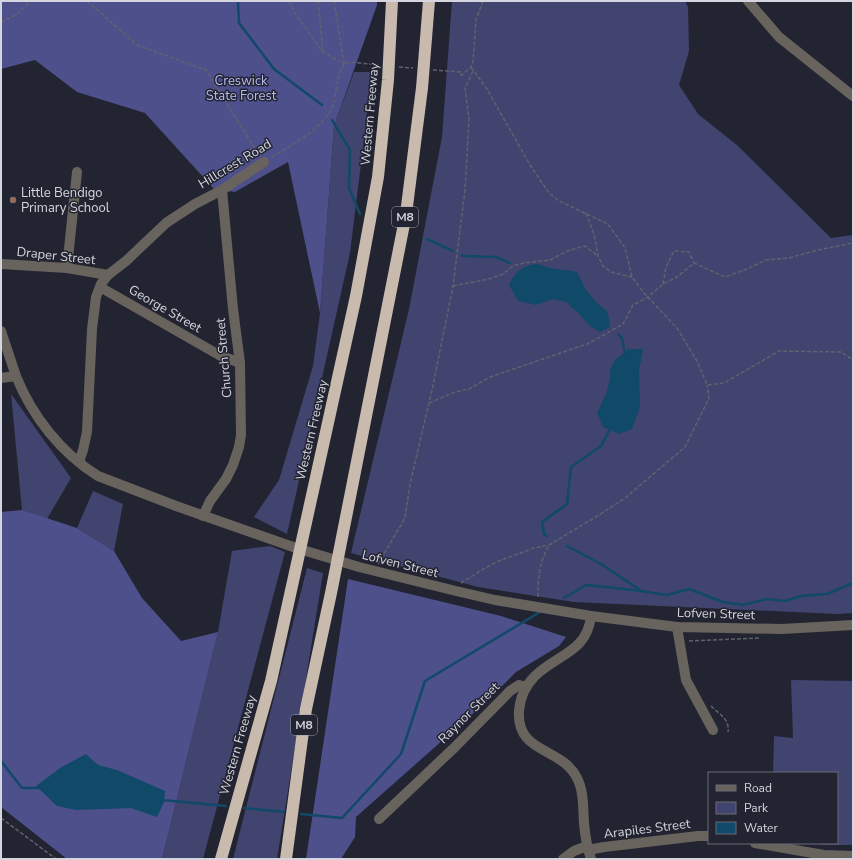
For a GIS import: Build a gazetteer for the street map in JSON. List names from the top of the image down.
{
  "streets": {
    "highway": ["Western Freeway", "M8"],
    "street": [
      "Hillcrest Road",
      "Draper Street",
      "George Street",
      "Church Street",
      "Lofven Street",
      "Raynor Street",
      "Arapiles Street"
    ]
  },
  "crossings": [
    ["Hillcrest Road", "Draper Street"],
    ["Hillcrest Road", "George Street"],
    ["Hillcrest Road", "Church Street"],
    ["Hillcrest Road", "Lofven Street"],
    ["George Street", "Church Street"],
    ["Church Street", "Lofven Street"],
    ["Lofven Street", "Raynor Street"]
  ],
  "parks": ["Creswick State Forest"],
  "places": ["Little Bendigo Primary School"],
  "legend": ["Road", "Park", "Water"]
}
